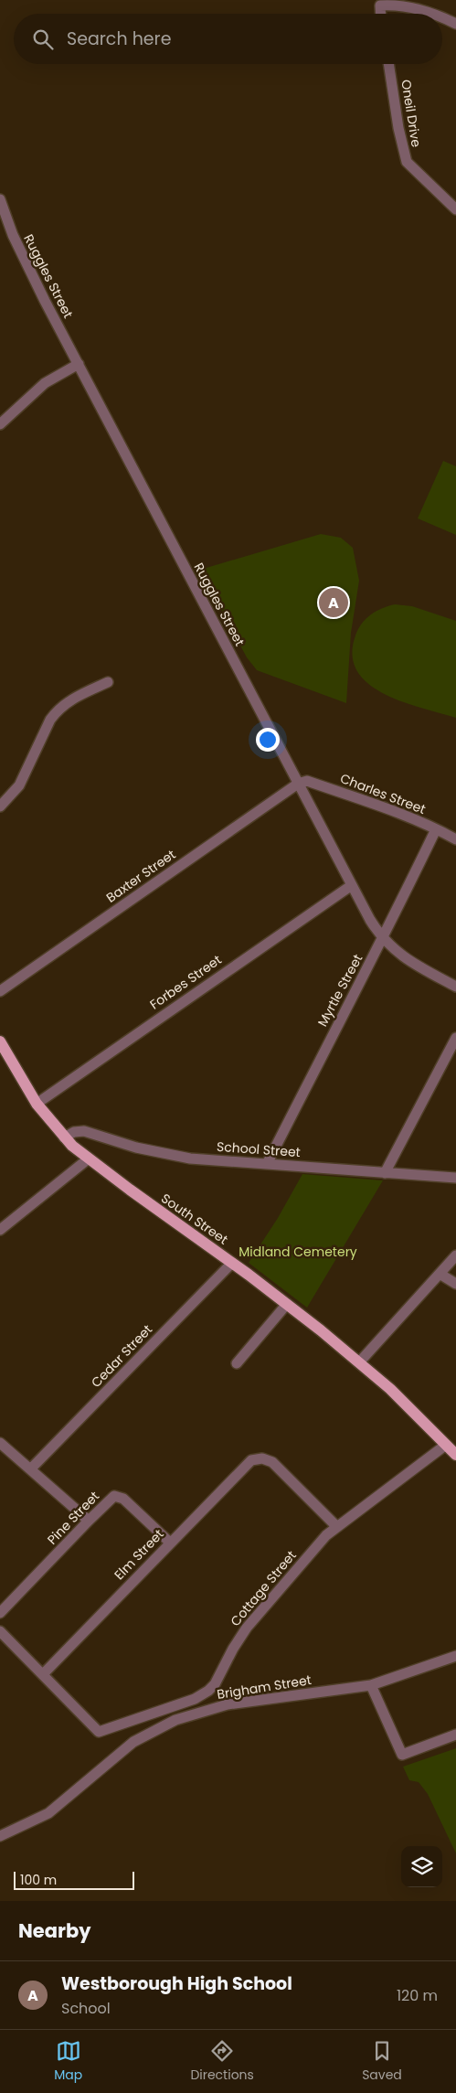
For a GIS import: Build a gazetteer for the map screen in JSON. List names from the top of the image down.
{
  "streets": {
    "main road": ["South Street"],
    "street": [
      "Oneil Drive",
      "Ruggles Street",
      "Charles Street",
      "Baxter Street",
      "Forbes Street",
      "Myrtle Street",
      "School Street",
      "Cedar Street",
      "Pine Street",
      "Elm Street",
      "Cottage Street",
      "Brigham Street"
    ]
  },
  "crossings": [
    ["Ruggles Street", "Charles Street"],
    ["Ruggles Street", "Baxter Street"],
    ["Ruggles Street", "Forbes Street"],
    ["Ruggles Street", "Myrtle Street"],
    ["Charles Street", "Baxter Street"],
    ["Charles Street", "Myrtle Street"],
    ["Forbes Street", "South Street"],
    ["Myrtle Street", "School Street"],
    ["School Street", "South Street"],
    ["South Street", "Cedar Street"],
    ["South Street", "Cottage Street"],
    ["Pine Street", "Elm Street"],
    ["Elm Street", "Cottage Street"]
  ],
  "parks": ["Midland Cemetery"],
  "scale_bar": "100 m",
  "page": {
    "search": "Search here",
    "pins": "A",
    "scale": "100 m",
    "heading": "Nearby",
    "list": [
      {
        "mark": "A",
        "name": "Westborough High School",
        "note": "School",
        "value": "120 m"
      }
    ],
    "nav": ["Map", "Directions", "Saved"]
  }
}
